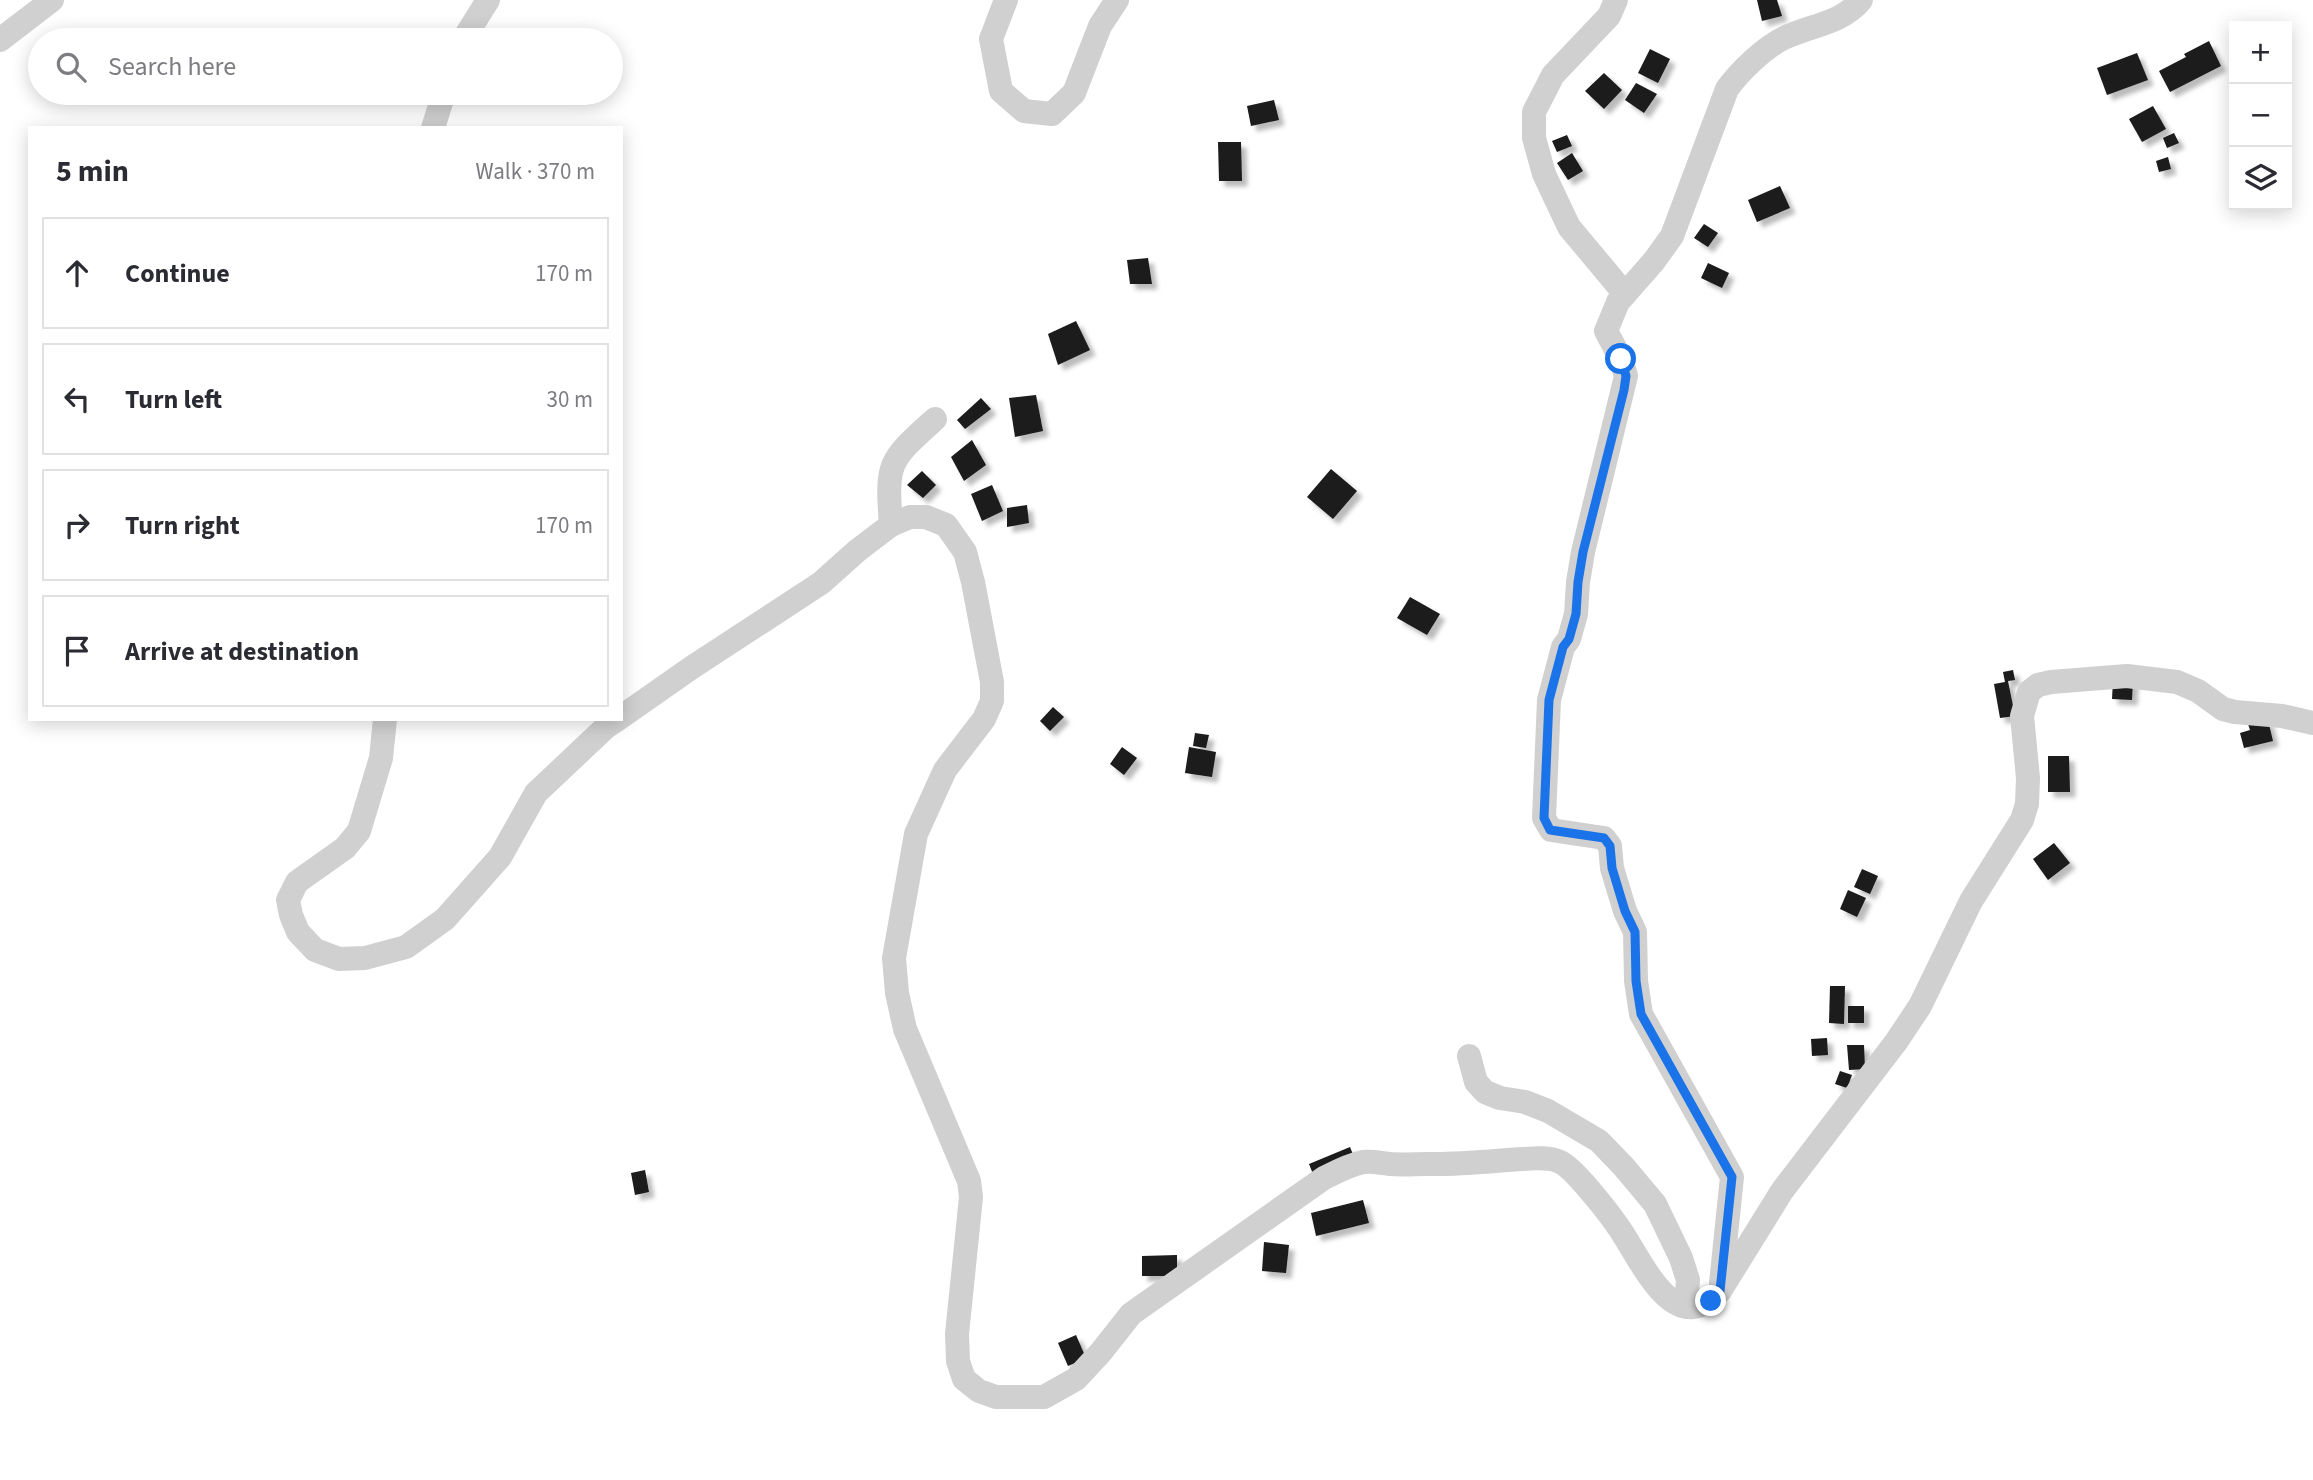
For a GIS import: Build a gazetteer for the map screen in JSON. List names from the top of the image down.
{
  "page": {
    "map_buttons": ["+", "−"],
    "search": "Search here",
    "heading": ["5 min", "Walk · 370 m"],
    "list": [
      ["Continue", "170 m"],
      ["Turn left", "30 m"],
      ["Turn right", "170 m"],
      "Arrive at destination"
    ]
  }
}
